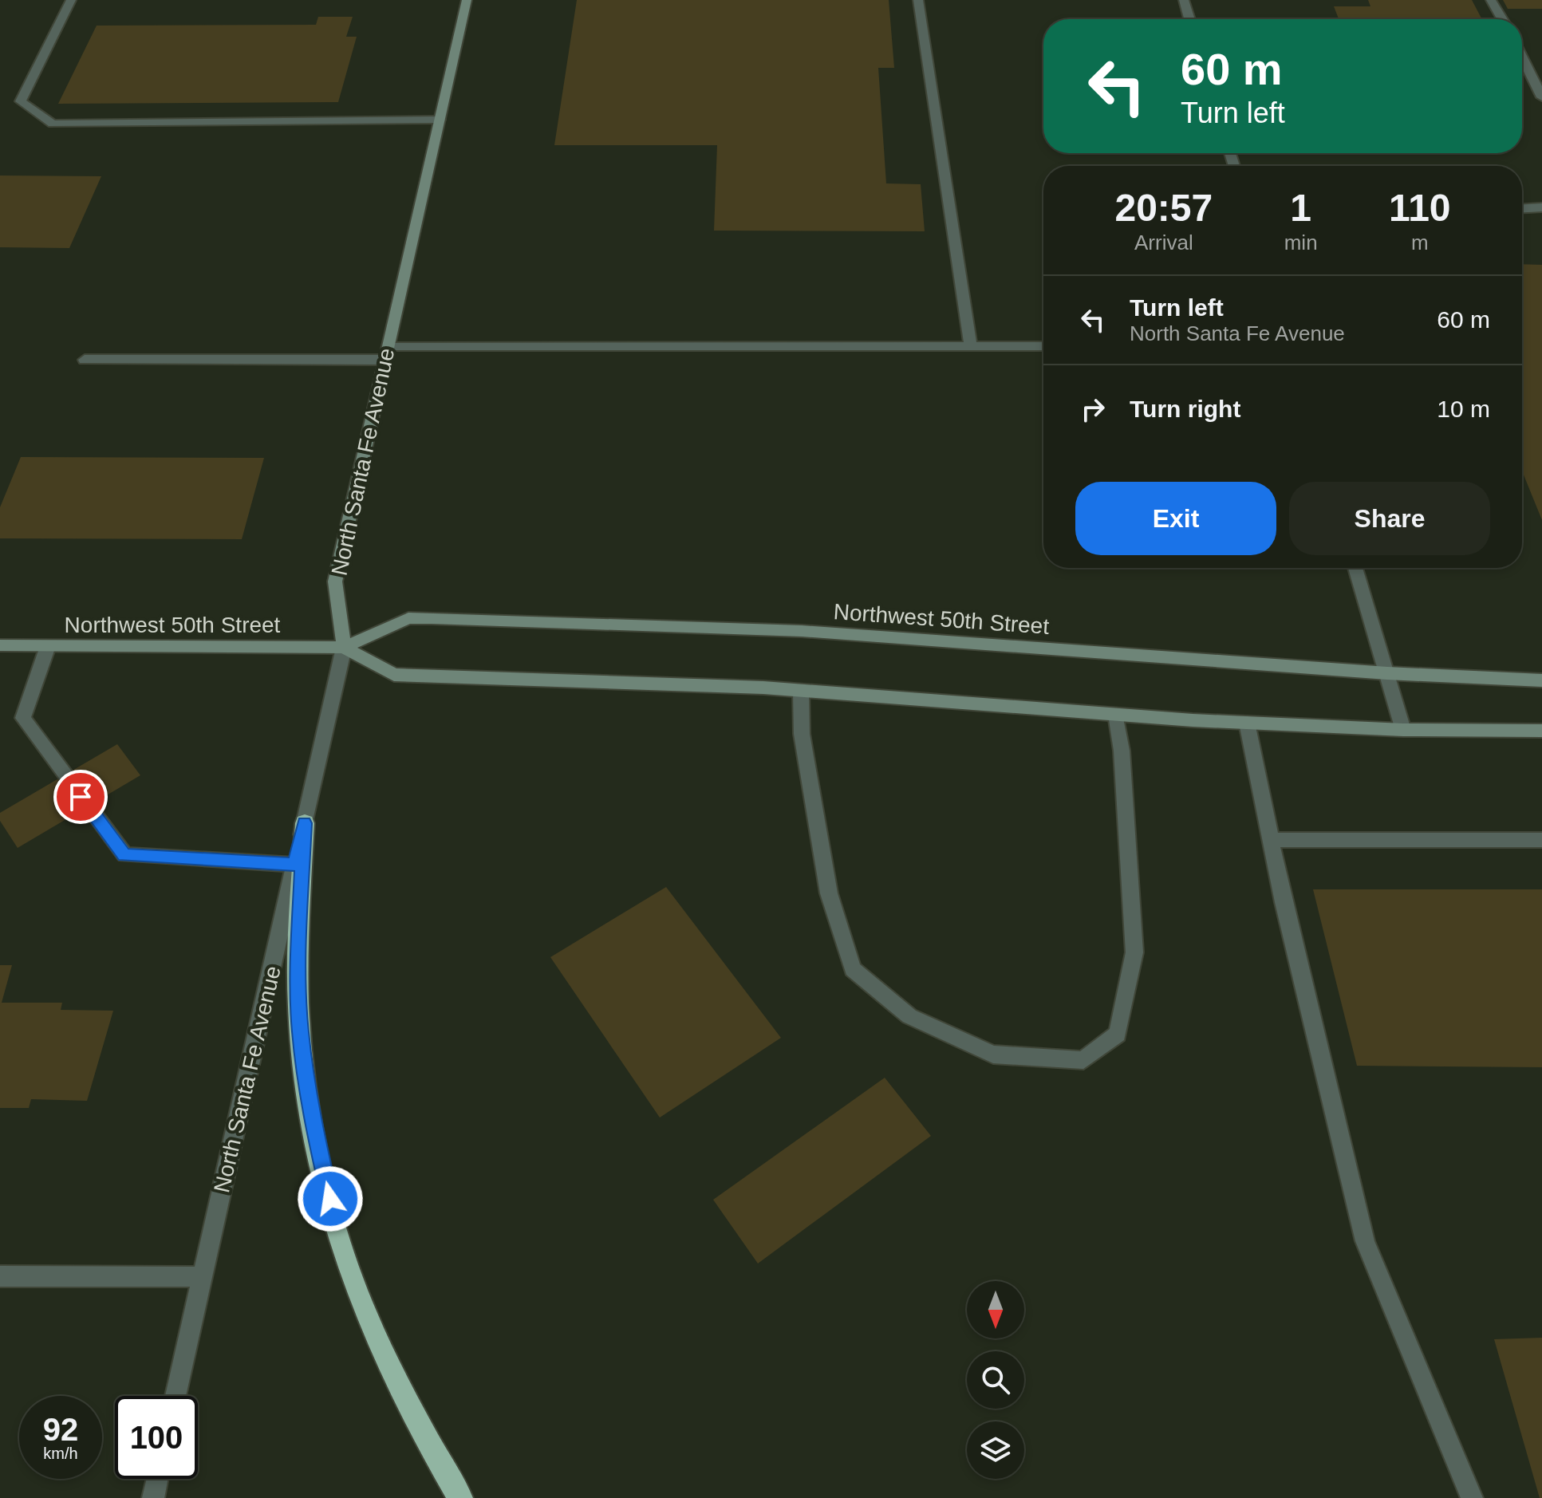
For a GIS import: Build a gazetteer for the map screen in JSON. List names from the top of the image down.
{
  "streets": {
    "main road": ["North Santa Fe Avenue", "Northwest 50th Street"]
  },
  "crossings": [
    ["North Santa Fe Avenue", "Northwest 50th Street"]
  ],
  "north": "bottom",
  "page": {
    "turn": ["60 m", "Turn left"],
    "eta": [
      "20:57",
      "Arrival",
      "1",
      "min",
      "110",
      "m"
    ],
    "list": [
      {
        "name": "Turn left",
        "note": "North Santa Fe Avenue",
        "value": "60 m"
      },
      {
        "name": "Turn right",
        "value": "10 m"
      }
    ],
    "buttons": ["Exit", "Share"],
    "speed": "92 km/h",
    "limit": "100"
  }
}
